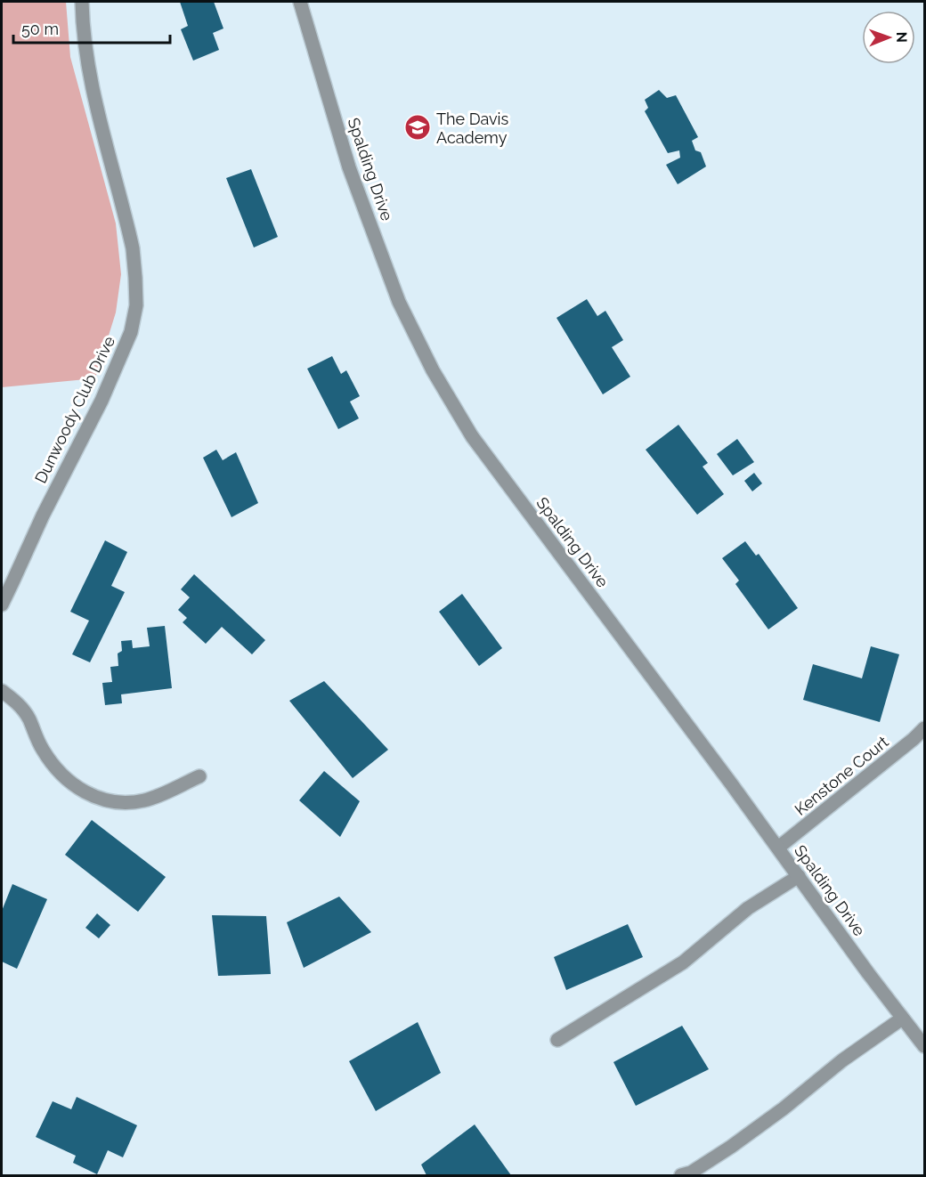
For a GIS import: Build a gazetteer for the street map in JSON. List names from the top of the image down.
{
  "streets": {
    "street": ["Spalding Drive", "Dunwoody Club Drive", "Kenstone Court"]
  },
  "crossings": [
    ["Spalding Drive", "Kenstone Court"]
  ],
  "places": {
    "school or university": ["The Davis Academy"]
  },
  "scale_bar": "50 m",
  "north": "right"
}
